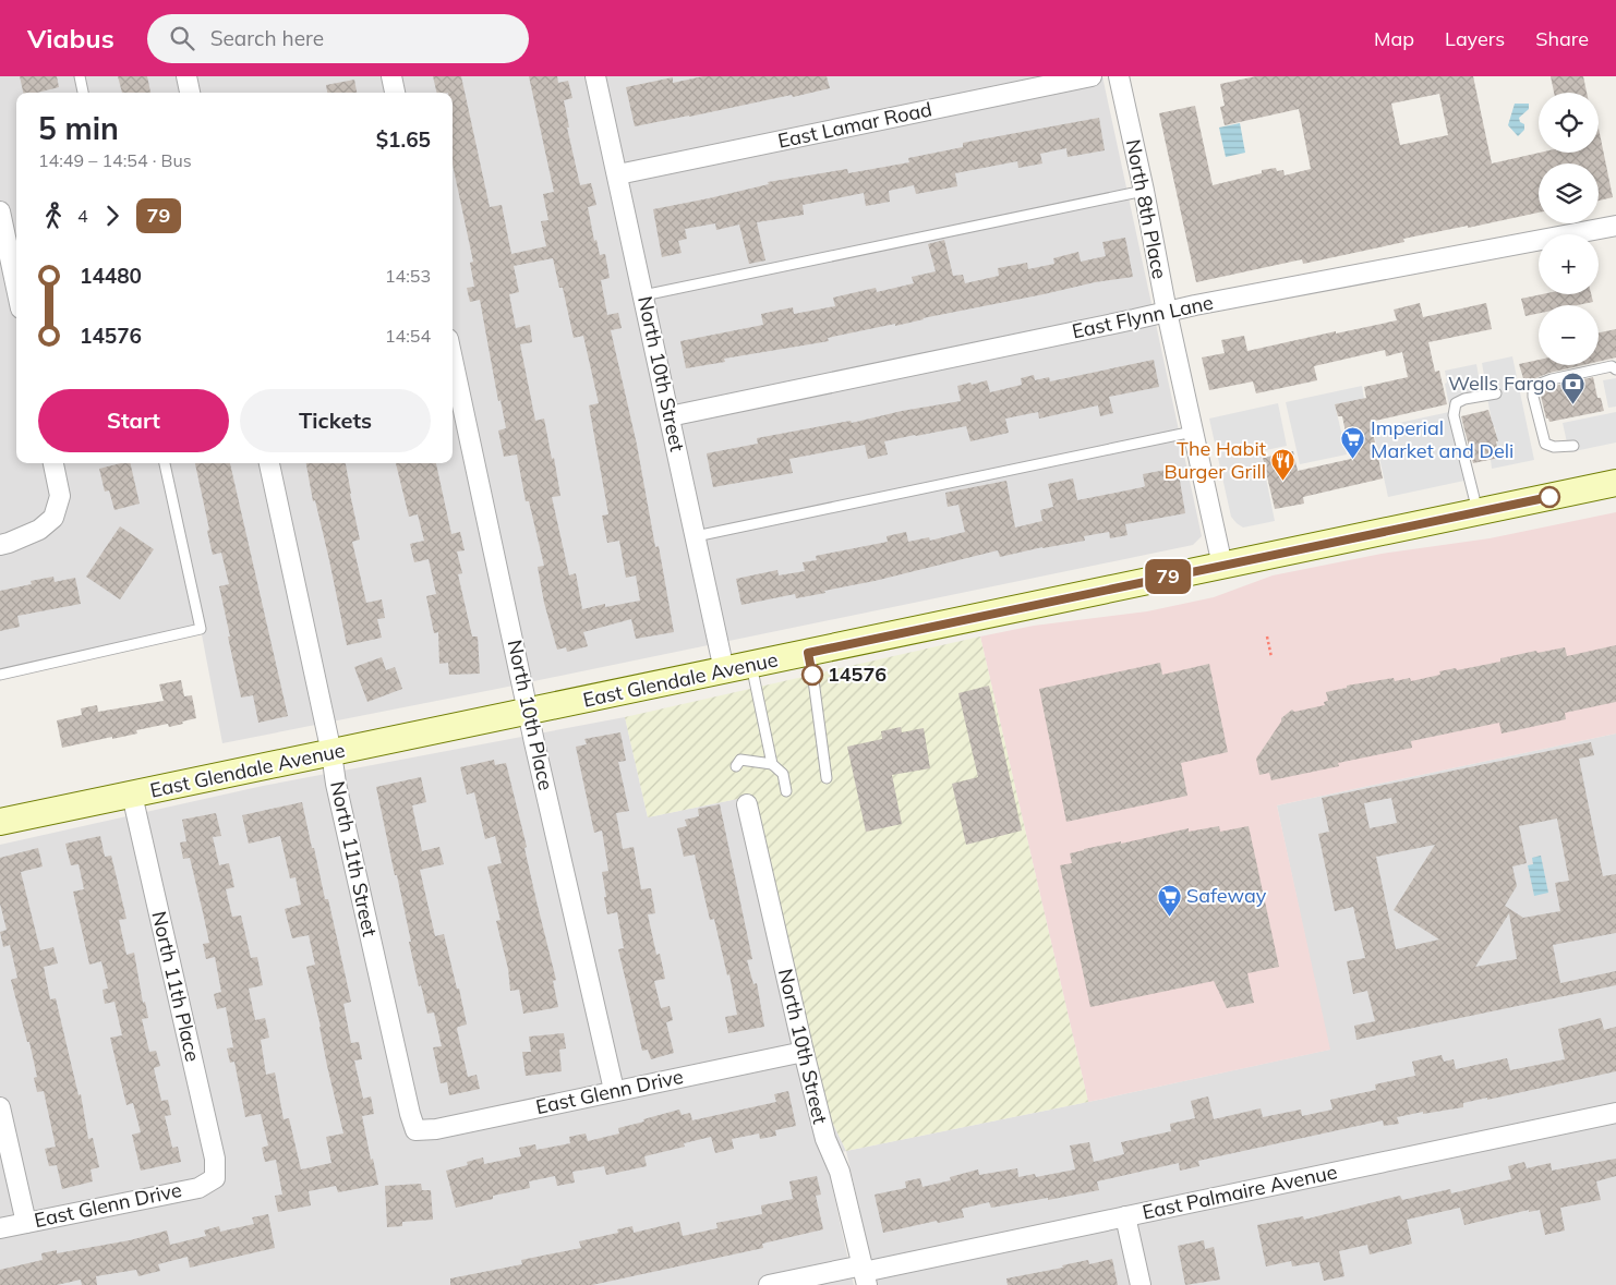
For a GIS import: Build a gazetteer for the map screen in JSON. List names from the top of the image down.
{
  "streets": {
    "main road": ["East Glendale Avenue"],
    "street": [
      "East Lamar Road",
      "North 8th Place",
      "East Flynn Lane",
      "North 10th Street",
      "North 10th Place",
      "North 11th Street",
      "North 11th Place",
      "East Glenn Drive",
      "East Palmaire Avenue"
    ]
  },
  "crossings": [
    ["East Lamar Road", "North 10th Street"],
    ["North 8th Place", "East Flynn Lane"],
    ["North 8th Place", "East Glendale Avenue"],
    ["East Flynn Lane", "North 10th Street"],
    ["North 10th Street", "East Glendale Avenue"],
    ["North 10th Street", "East Glenn Drive"],
    ["North 10th Street", "East Palmaire Avenue"],
    ["East Glendale Avenue", "North 10th Place"],
    ["East Glendale Avenue", "North 11th Street"],
    ["East Glendale Avenue", "North 11th Place"],
    ["North 10th Place", "East Glenn Drive"],
    ["North 11th Street", "East Glenn Drive"],
    ["North 11th Place", "East Glenn Drive"]
  ],
  "places": {
    "bank": ["Wells Fargo"],
    "supermarket": ["Imperial Market and Deli", "Safeway"],
    "restaurant": ["The Habit Burger Grill"],
    "other": ["14576"]
  },
  "lines": ["bus line 79"],
  "page": {
    "header": "Viabus",
    "search": "Search here",
    "nav": ["Map", "Layers", "Share"],
    "on_map": "79",
    "map_buttons": ["+", "−"],
    "heading": ["5 min", "14:49 – 14:54 · Bus", "$1.65"],
    "legs": ["4", "79"],
    "list": [
      {
        "name": "14480",
        "value": "14:53"
      },
      {
        "name": "14576",
        "value": "14:54"
      }
    ],
    "buttons": ["Start", "Tickets"]
  }
}
